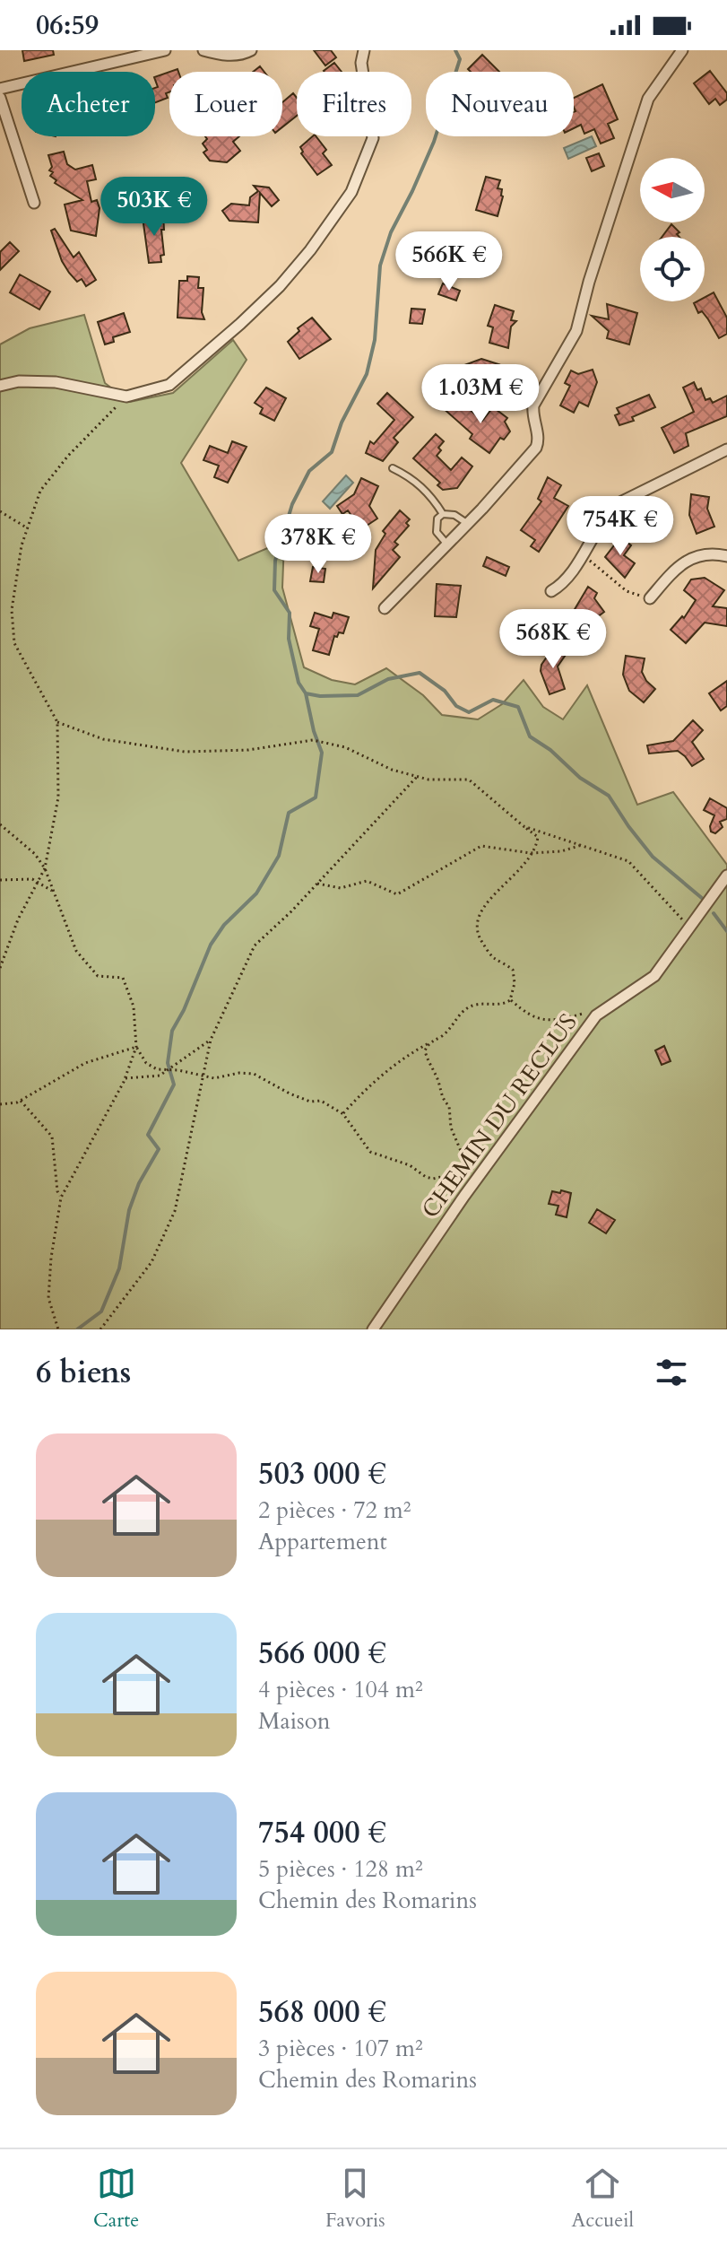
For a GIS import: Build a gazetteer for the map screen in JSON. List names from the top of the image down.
{
  "streets": {
    "street": ["CHEMIN DU RECLUS"]
  },
  "north": "left",
  "page": {
    "status": "06:59",
    "chip": [
      "Acheter",
      "Louer",
      "Filtres",
      "Nouveau"
    ],
    "price": [
      "503K €",
      "566K €",
      "1.03M €",
      "754K €",
      "378K €",
      "568K €"
    ],
    "heading": "6 biens",
    "list": [
      {
        "name": "503 000 €",
        "note": "2 pièces · 72 m² · Appartement"
      },
      {
        "name": "566 000 €",
        "note": "4 pièces · 104 m² · Maison"
      },
      {
        "name": "754 000 €",
        "note": "5 pièces · 128 m² · Chemin des Romarins"
      },
      {
        "name": "568 000 €",
        "note": "3 pièces · 107 m² · Chemin des Romarins"
      }
    ],
    "tabs": ["Carte", "Favoris", "Accueil"]
  }
}
